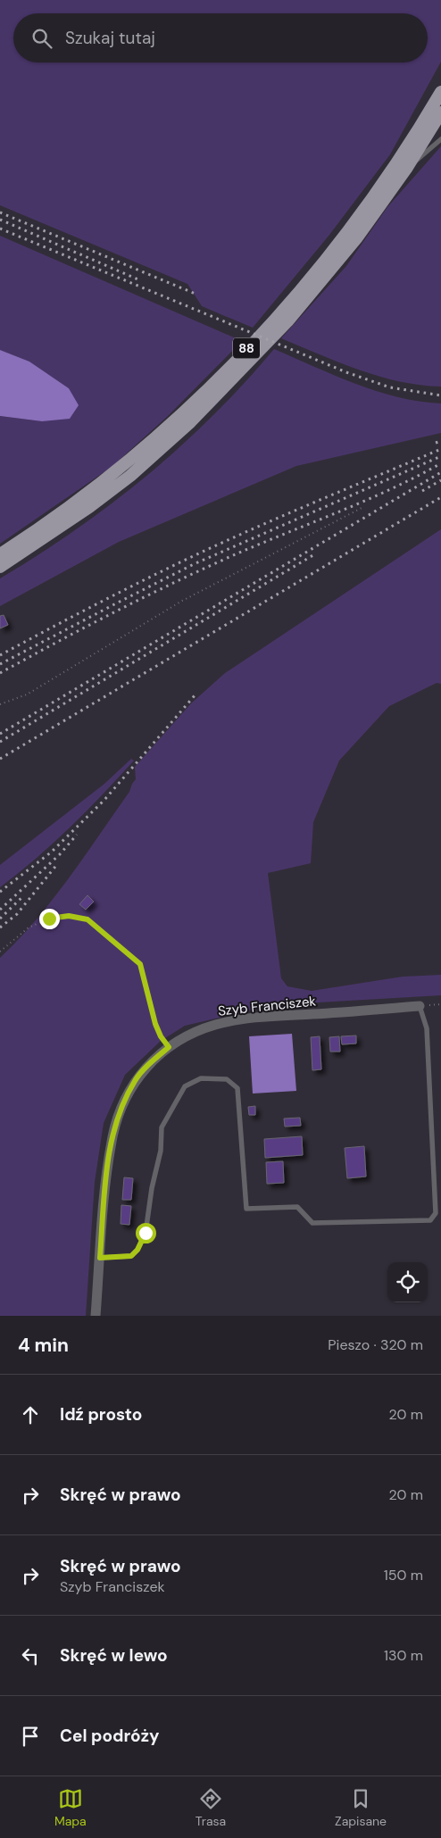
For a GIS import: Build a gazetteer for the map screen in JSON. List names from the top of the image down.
{
  "streets": {
    "main road": ["88"],
    "street": ["Szyb Franciszek"]
  },
  "page": {
    "search": "Szukaj tutaj",
    "heading": ["4 min", "Pieszo · 320 m"],
    "list": [
      ["Idź prosto", "20 m"],
      ["Skręć w prawo", "20 m"],
      ["Skręć w prawo", "Szyb Franciszek", "150 m"],
      ["Skręć w lewo", "130 m"],
      "Cel podróży"
    ],
    "nav": ["Mapa", "Trasa", "Zapisane"]
  }
}
